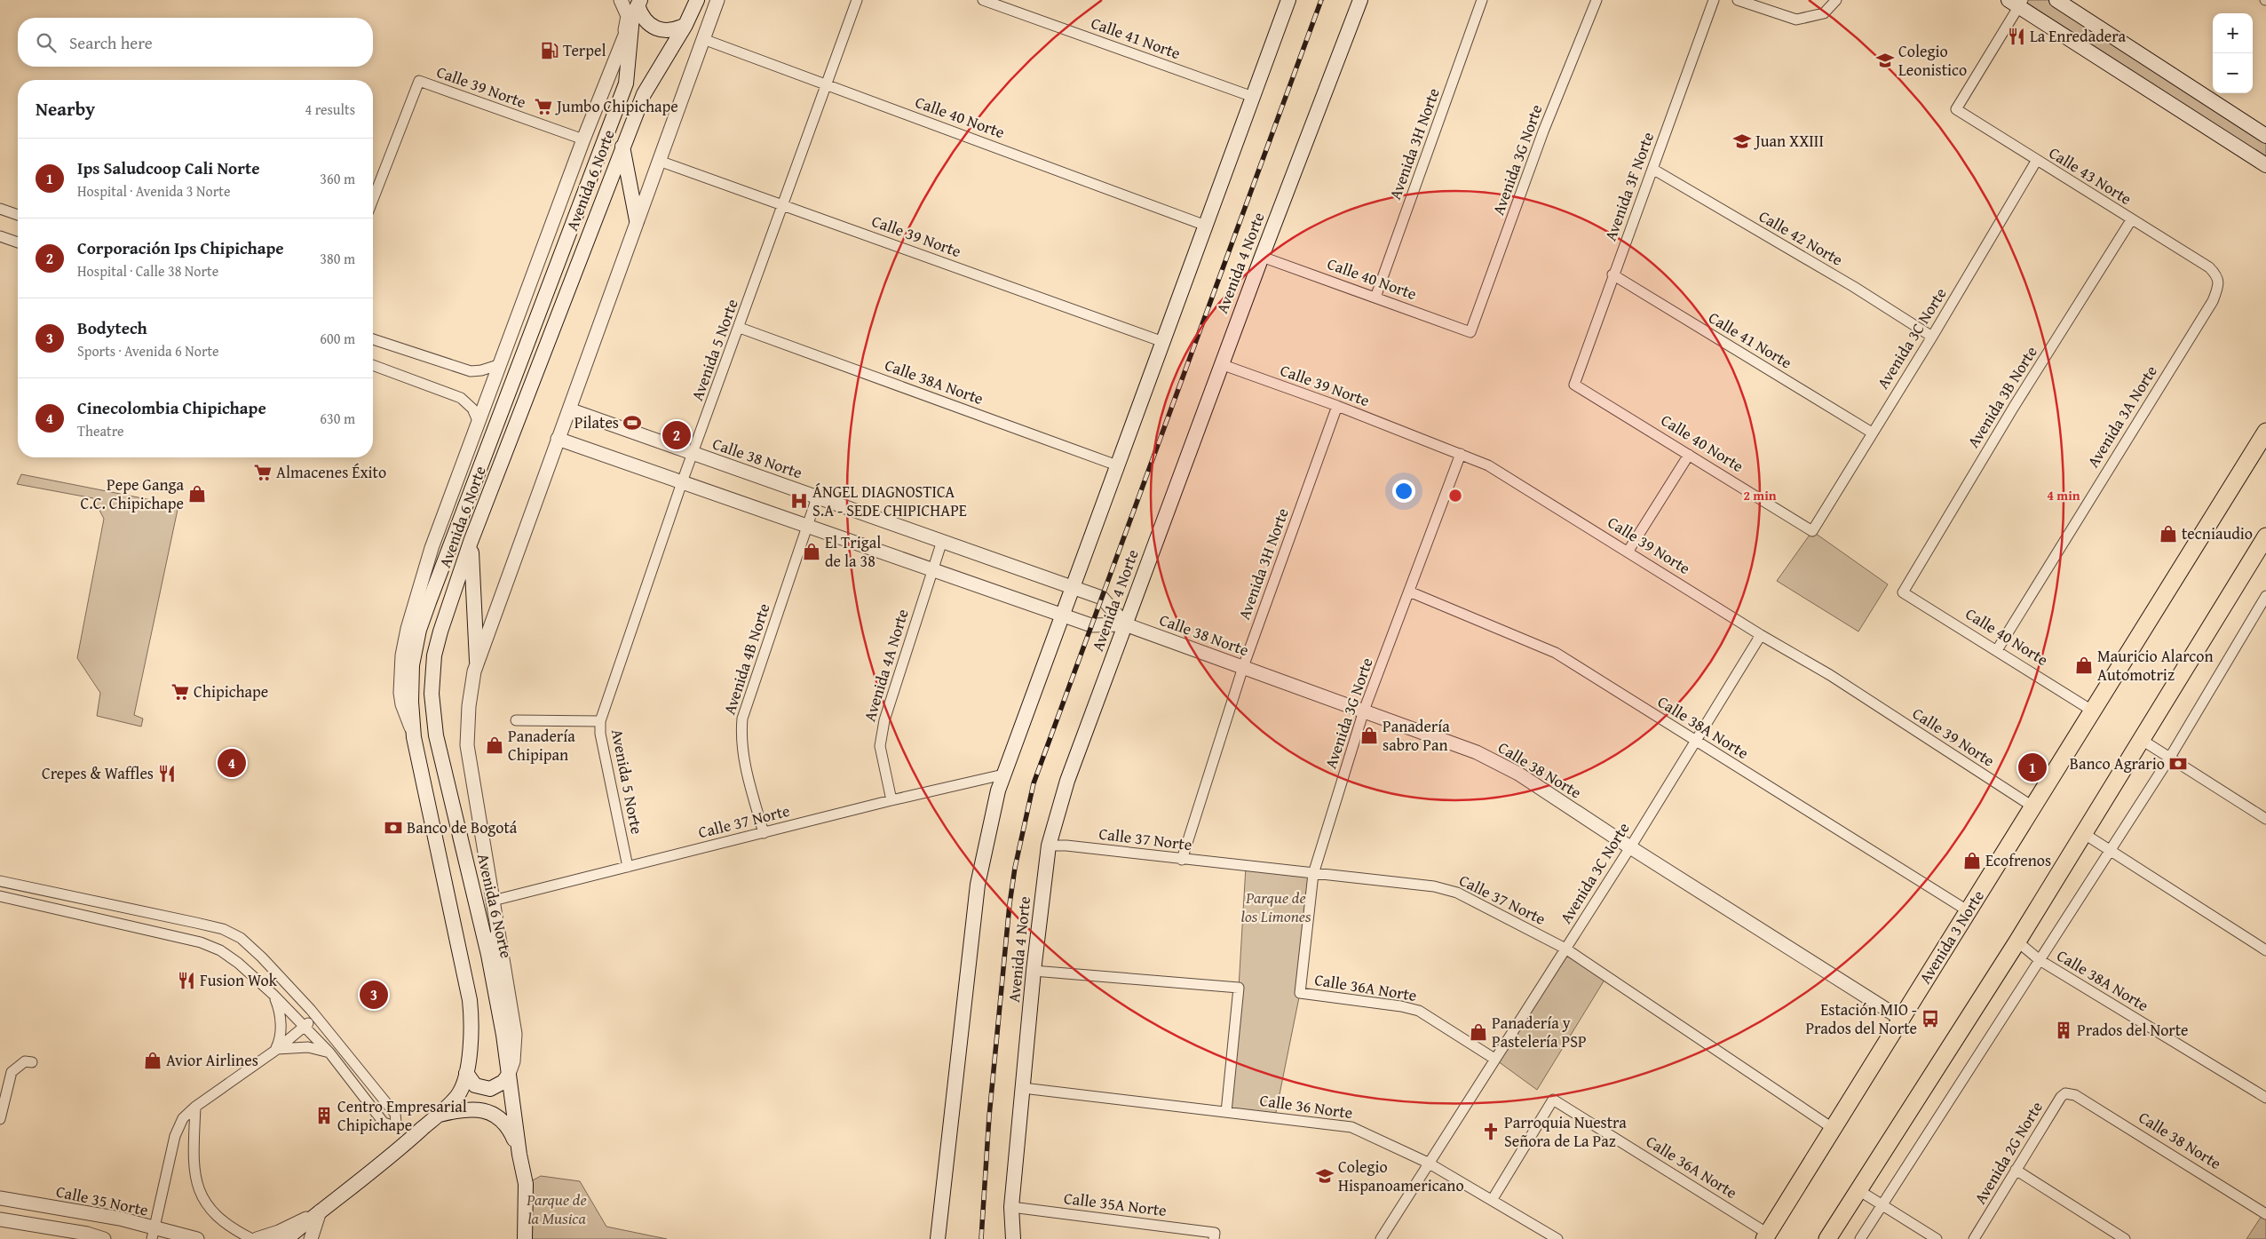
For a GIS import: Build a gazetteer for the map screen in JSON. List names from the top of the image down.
{
  "streets": {
    "main road": ["Avenida 6 Norte", "Avenida 4 Norte", "Avenida 3 Norte"],
    "street": [
      "Calle 41 Norte",
      "Calle 39 Norte",
      "Calle 40 Norte",
      "Avenida 3H Norte",
      "Avenida 3G Norte",
      "Calle 43 Norte",
      "Avenida 3F Norte",
      "Calle 42 Norte",
      "Avenida 3C Norte",
      "Avenida 5 Norte",
      "Calle 38A Norte",
      "Avenida 3B Norte",
      "Avenida 3A Norte",
      "Calle 38 Norte",
      "Avenida 4B Norte",
      "Avenida 4A Norte",
      "Calle 37 Norte",
      "Calle 36A Norte",
      "Calle 36 Norte",
      "Avenida 2G Norte",
      "Calle 35 Norte",
      "Calle 35A Norte"
    ]
  },
  "crossings": [
    ["Calle 41 Norte", "Avenida 3F Norte"],
    ["Calle 41 Norte", "Avenida 3C Norte"],
    ["Calle 39 Norte", "Avenida 3H Norte"],
    ["Calle 39 Norte", "Avenida 3G Norte"],
    ["Calle 39 Norte", "Avenida 6 Norte"],
    ["Calle 39 Norte", "Avenida 4 Norte"],
    ["Calle 39 Norte", "Avenida 3C Norte"],
    ["Calle 39 Norte", "Avenida 5 Norte"],
    ["Calle 39 Norte", "Avenida 3 Norte"],
    ["Calle 40 Norte", "Avenida 3H Norte"],
    ["Calle 40 Norte", "Avenida 3G Norte"],
    ["Calle 40 Norte", "Avenida 6 Norte"],
    ["Calle 40 Norte", "Avenida 3F Norte"],
    ["Calle 40 Norte", "Avenida 4 Norte"],
    ["Calle 40 Norte", "Avenida 3C Norte"],
    ["Calle 40 Norte", "Avenida 5 Norte"],
    ["Calle 40 Norte", "Avenida 3B Norte"],
    ["Calle 40 Norte", "Avenida 3A Norte"],
    ["Calle 40 Norte", "Avenida 3 Norte"],
    ["Avenida 3H Norte", "Calle 38 Norte"],
    ["Avenida 3H Norte", "Calle 37 Norte"],
    ["Avenida 3G Norte", "Calle 38A Norte"],
    ["Avenida 3G Norte", "Calle 38 Norte"],
    ["Avenida 3G Norte", "Calle 37 Norte"],
    ["Avenida 3G Norte", "Calle 36A Norte"],
    ["Calle 43 Norte", "Avenida 3C Norte"],
    ["Calle 43 Norte", "Avenida 3B Norte"],
    ["Calle 43 Norte", "Avenida 3A Norte"],
    ["Avenida 6 Norte", "Calle 38 Norte"],
    ["Avenida 6 Norte", "Calle 37 Norte"],
    ["Avenida 3F Norte", "Calle 42 Norte"],
    ["Calle 42 Norte", "Avenida 3C Norte"],
    ["Avenida 4 Norte", "Calle 38 Norte"],
    ["Avenida 4 Norte", "Calle 37 Norte"],
    ["Avenida 4 Norte", "Calle 36 Norte"],
    ["Avenida 4 Norte", "Calle 35A Norte"],
    ["Avenida 3C Norte", "Calle 38A Norte"],
    ["Avenida 3C Norte", "Calle 38 Norte"],
    ["Avenida 3C Norte", "Calle 37 Norte"],
    ["Avenida 3C Norte", "Calle 36A Norte"],
    ["Avenida 3C Norte", "Calle 36 Norte"],
    ["Avenida 5 Norte", "Calle 38A Norte"],
    ["Avenida 5 Norte", "Calle 38 Norte"],
    ["Avenida 5 Norte", "Calle 37 Norte"],
    ["Calle 38A Norte", "Avenida 3 Norte"],
    ["Calle 38 Norte", "Avenida 4B Norte"],
    ["Calle 38 Norte", "Avenida 4A Norte"],
    ["Calle 38 Norte", "Avenida 3 Norte"],
    ["Calle 38 Norte", "Avenida 2G Norte"],
    ["Avenida 4B Norte", "Calle 37 Norte"],
    ["Avenida 4A Norte", "Calle 37 Norte"],
    ["Calle 37 Norte", "Avenida 3 Norte"],
    ["Avenida 3 Norte", "Calle 36A Norte"],
    ["Calle 36A Norte", "Calle 36 Norte"]
  ],
  "parks": ["Parque de los Limones", "Parque de la Musica"],
  "places": {
    "restaurant": ["La Enredadera", "Crepes & Waffles", "Fusion Wok"],
    "fuel station": ["Terpel"],
    "school or university": ["Colegio Leonistico", "Juan XXIII", "Colegio Hispanoamericano"],
    "supermarket": ["Jumbo Chipichape", "Almacenes Éxito", "Chipichape"],
    "sports": ["Pilates"],
    "shop": [
      "Pepe Ganga C.C. Chipichape",
      "tecniaudio",
      "El Trigal de la 38",
      "Mauricio Alarcon Automotriz",
      "Panadería sabro Pan",
      "Panadería Chipipan",
      "Ecofrenos",
      "Panadería y Pastelería PSP",
      "Avior Airlines"
    ],
    "hospital": ["ÁNGEL DIAGNOSTICA S.A - SEDE CHIPICHAPE"],
    "bank": ["Banco Agrario", "Banco de Bogotá"],
    "bus stop": ["Estación MIO - Prados del Norte"],
    "building": ["Prados del Norte", "Centro Empresarial Chipichape"],
    "church": ["Parroquia Nuestra Señora de La Paz"]
  },
  "page": {
    "map_buttons": ["+", "−"],
    "search": "Search here",
    "heading": ["Nearby", "4 results"],
    "list": [
      {
        "mark": "1",
        "name": "Ips Saludcoop Cali Norte",
        "note": "Hospital · Avenida 3 Norte",
        "value": "360 m"
      },
      {
        "mark": "2",
        "name": "Corporación Ips Chipichape",
        "note": "Hospital · Calle 38 Norte",
        "value": "380 m"
      },
      {
        "mark": "3",
        "name": "Bodytech",
        "note": "Sports · Avenida 6 Norte",
        "value": "600 m"
      },
      {
        "mark": "4",
        "name": "Cinecolombia Chipichape",
        "note": "Theatre",
        "value": "630 m"
      }
    ],
    "pins": [
      "2",
      "4",
      "1",
      "3"
    ]
  },
  "rings": ["2 min", "4 min"]
}
